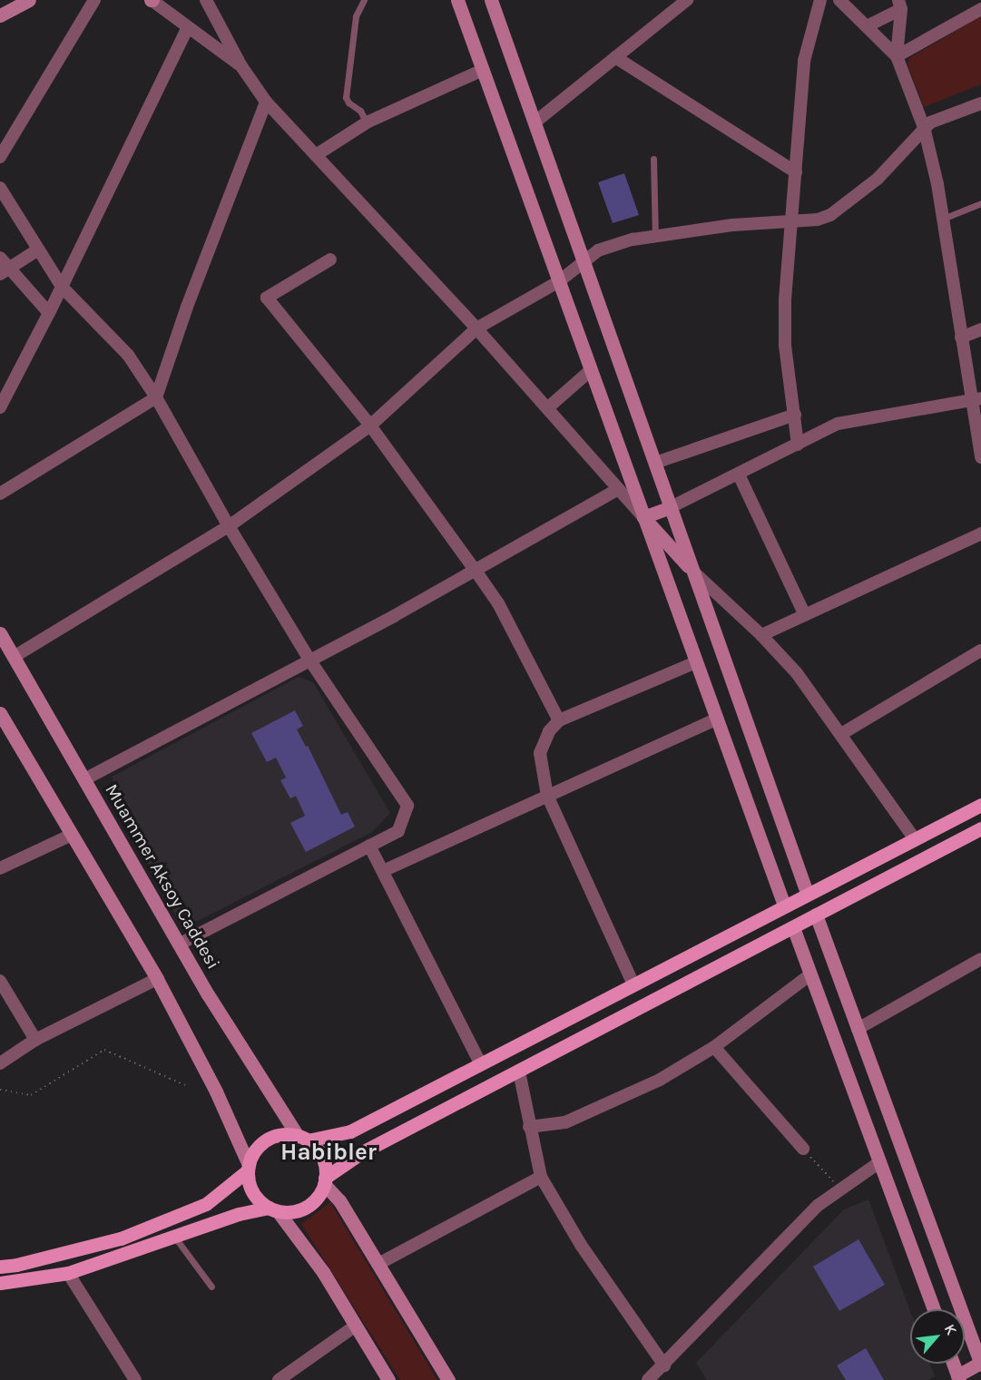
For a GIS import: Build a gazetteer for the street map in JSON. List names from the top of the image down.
{
  "streets": {
    "street": ["Muammer Aksoy Caddesi"]
  },
  "districts": ["Habibler"],
  "north": "top right"
}
